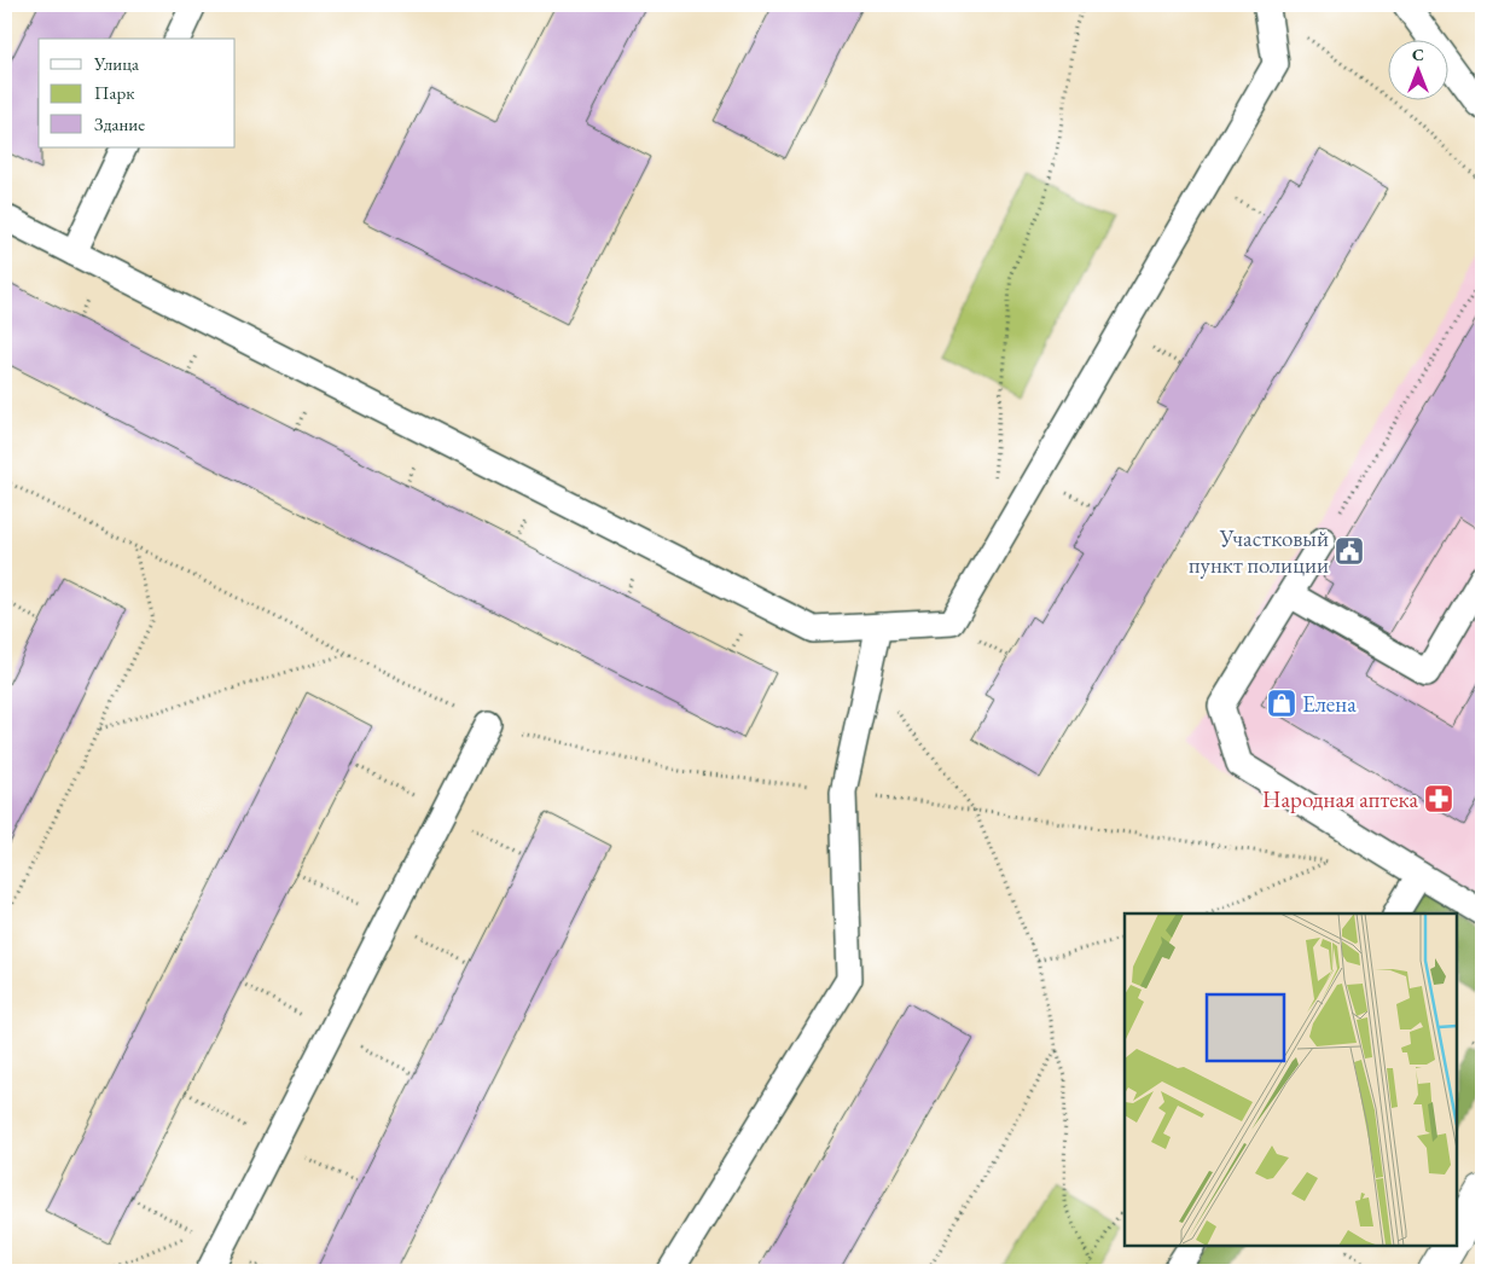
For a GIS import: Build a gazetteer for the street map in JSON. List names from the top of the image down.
{
  "places": {
    "public building": ["Участковый пункт полиции"],
    "shop": ["Елена"],
    "pharmacy": ["Народная аптека"]
  },
  "legend": ["Улица", "Парк", "Здание"],
  "north": "top"
}
